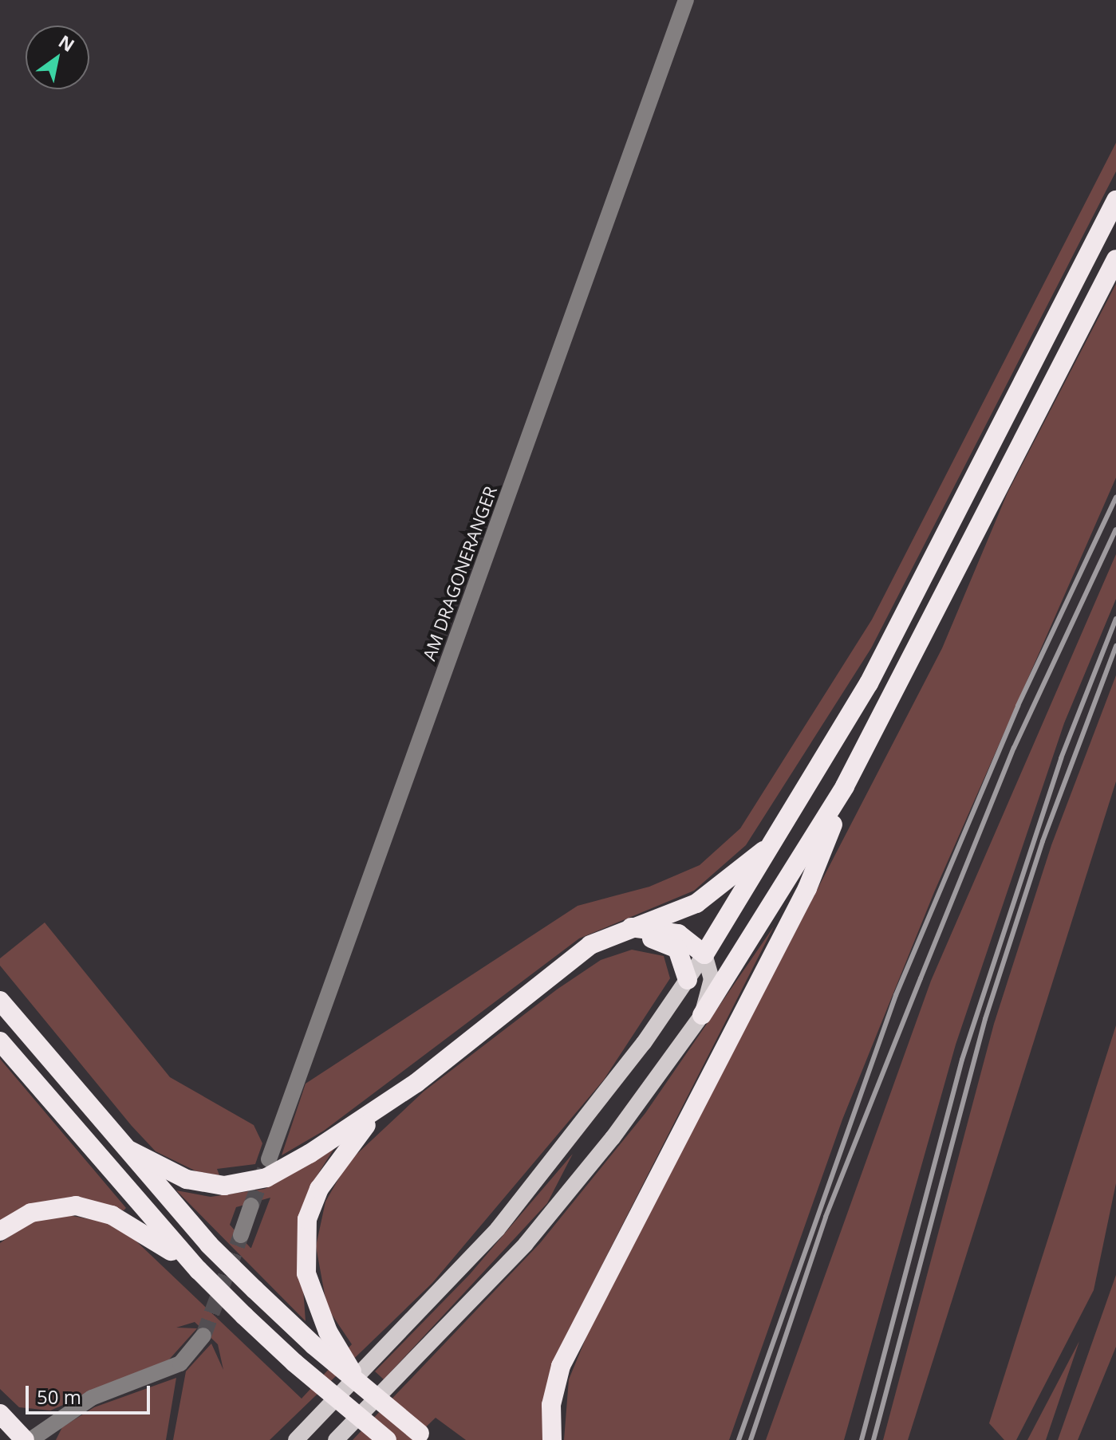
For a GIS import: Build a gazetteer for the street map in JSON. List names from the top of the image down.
{
  "streets": {
    "street": ["AM DRAGONERANGER"]
  },
  "scale_bar": "50 m",
  "north": "top right"
}
